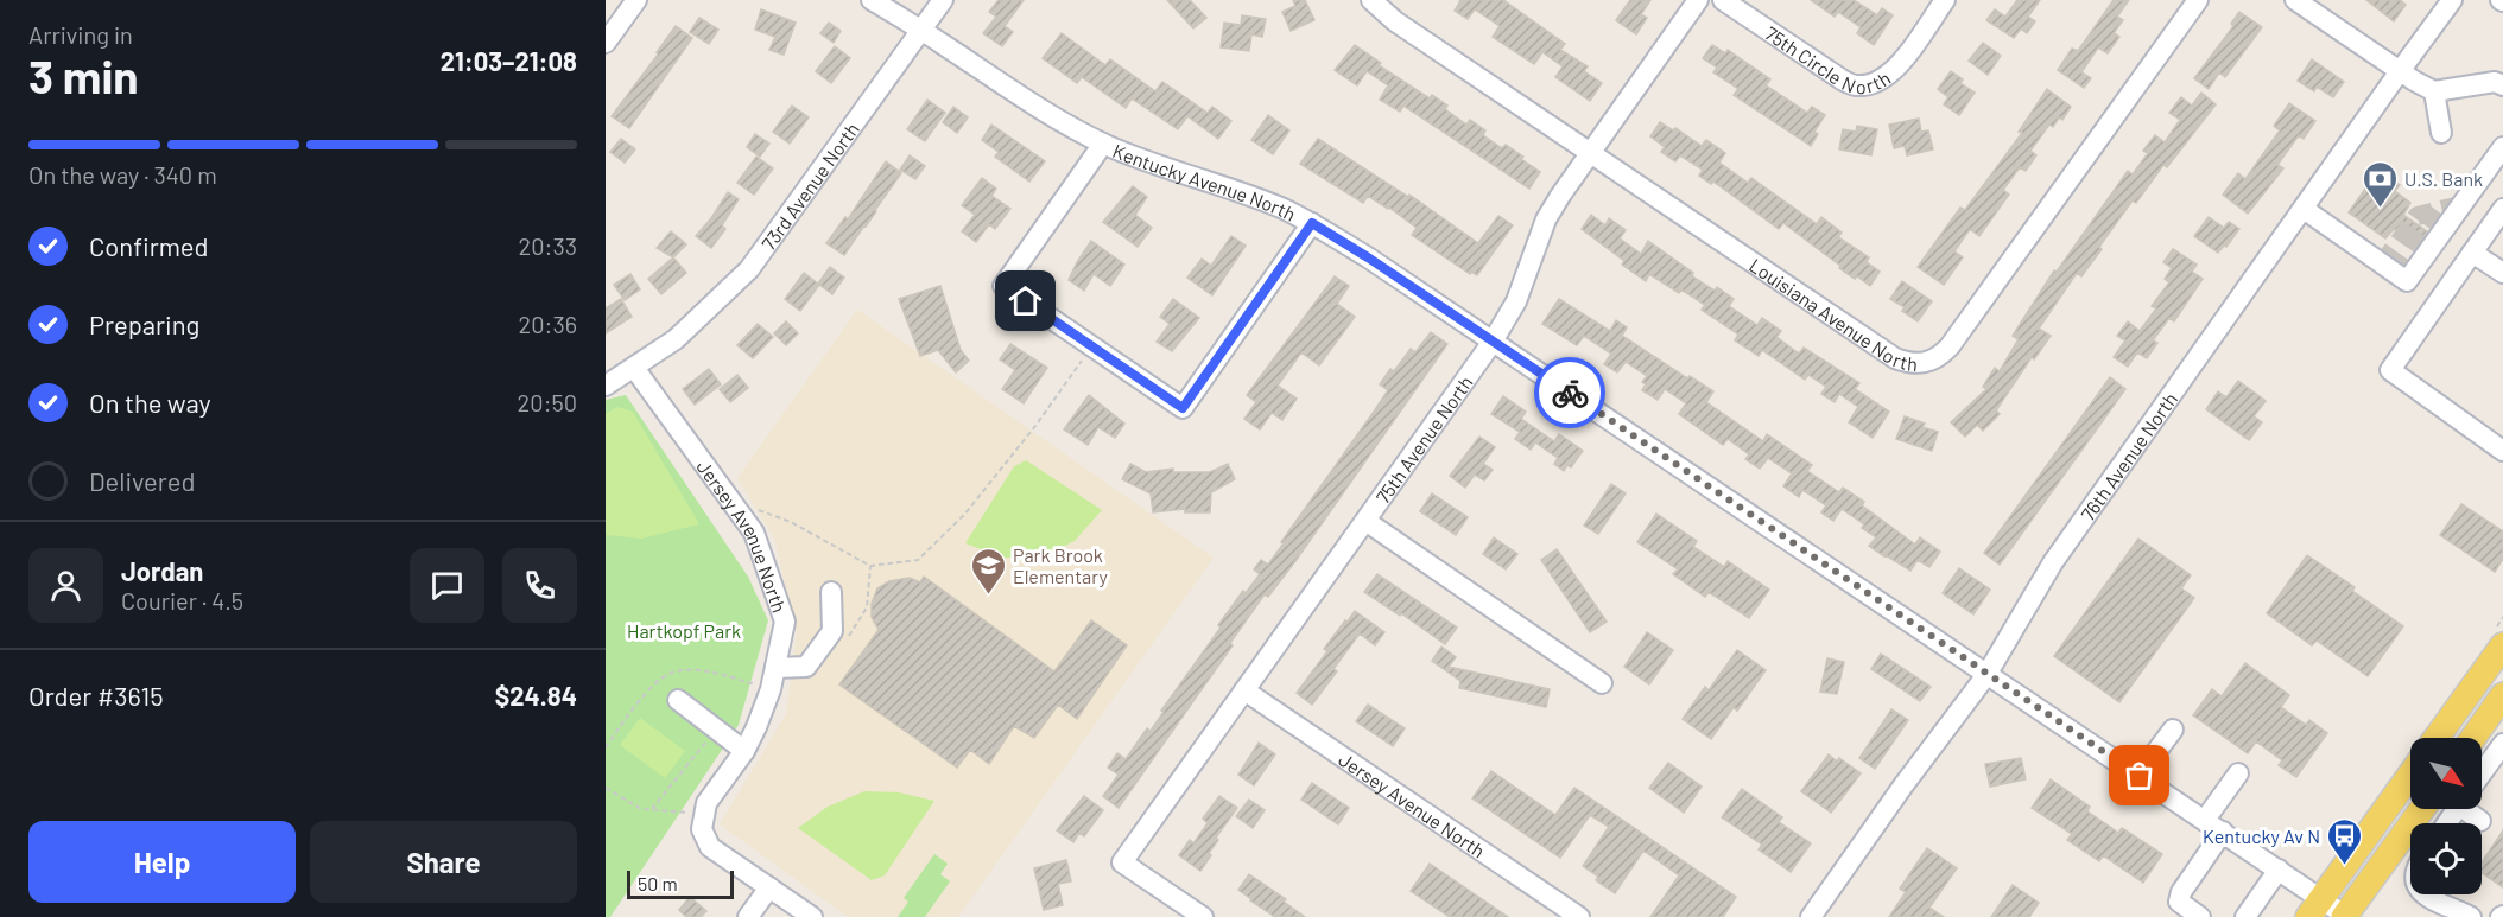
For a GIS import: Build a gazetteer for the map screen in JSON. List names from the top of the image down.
{
  "streets": {
    "street": [
      "75th Circle North",
      "Kentucky Avenue North",
      "73rd Avenue North",
      "Louisiana Avenue North",
      "75th Avenue North",
      "76th Avenue North",
      "Jersey Avenue North"
    ]
  },
  "crossings": [
    ["Kentucky Avenue North", "73rd Avenue North"],
    ["Kentucky Avenue North", "75th Avenue North"],
    ["Kentucky Avenue North", "76th Avenue North"],
    ["73rd Avenue North", "Jersey Avenue North"],
    ["Louisiana Avenue North", "75th Avenue North"],
    ["75th Avenue North", "Jersey Avenue North"]
  ],
  "parks": ["Hartkopf Park"],
  "places": {
    "bank": ["U.S. Bank"],
    "school or university": ["Park Brook Elementary"],
    "bus stop": ["Kentucky Av N"]
  },
  "scale_bar": "50 m",
  "north": "bottom right",
  "page": {
    "heading": ["3 min", "Arriving in", "21:03–21:08"],
    "panel": [
      "Jordan",
      "Courier · 4.5",
      "Order #3615",
      "$24.84"
    ],
    "bar": "On the way · 340 m",
    "list": [
      ["Confirmed", "20:33"],
      ["Preparing", "20:36"],
      ["On the way", "20:50"],
      "Delivered"
    ],
    "buttons": ["Help", "Share"],
    "scale": "50 m"
  }
}
